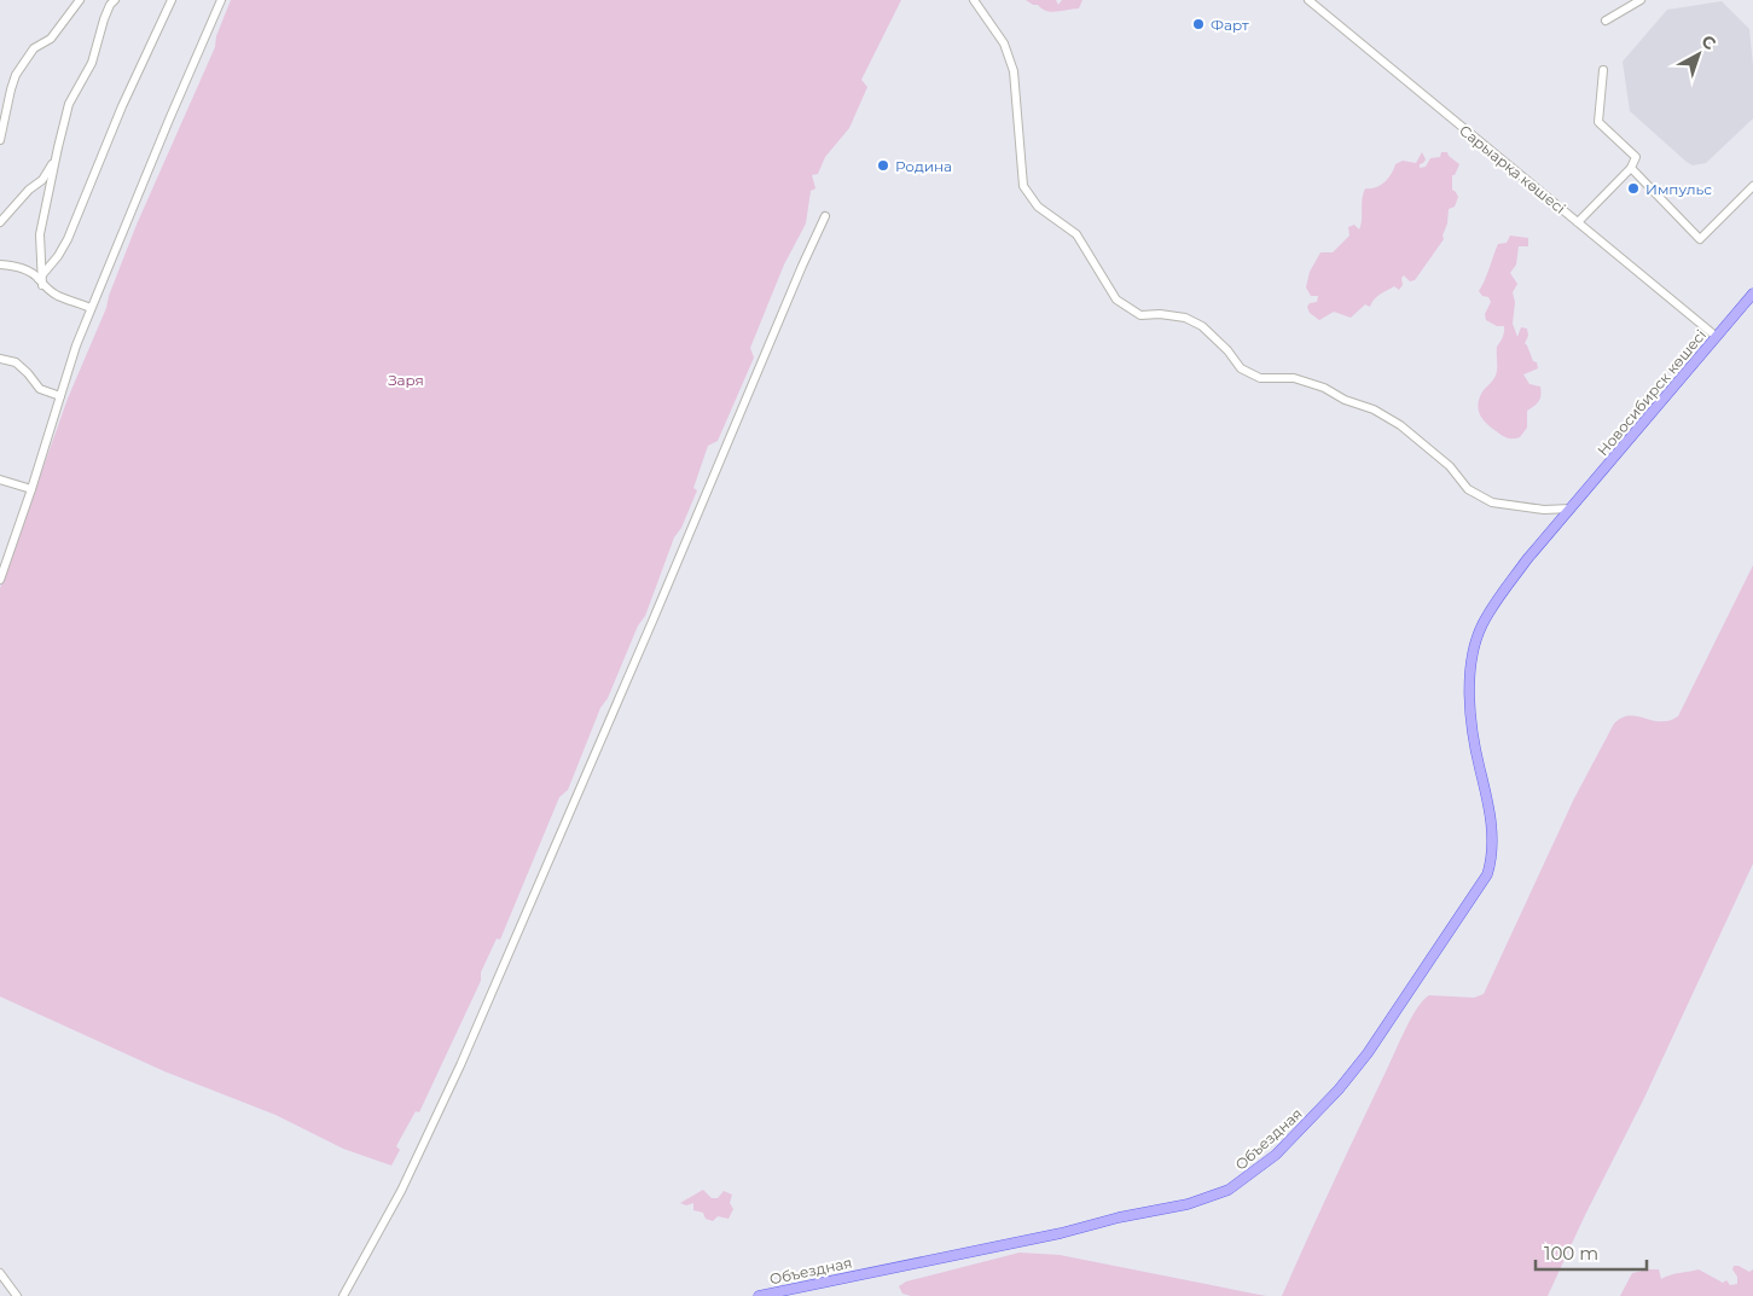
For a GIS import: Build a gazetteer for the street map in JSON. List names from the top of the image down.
{
  "streets": {
    "main road": ["Новосибирск көшесі", "Объездная"],
    "street": ["Сарыарқа көшесі"]
  },
  "crossings": [
    ["Сарыарқа көшесі", "Новосибирск көшесі"],
    ["Новосибирск көшесі", "Объездная"]
  ],
  "parks": ["Заря"],
  "places": ["Фарт", "Родина", "Импульс"],
  "scale_bar": "100 m",
  "north": "top right"
}
